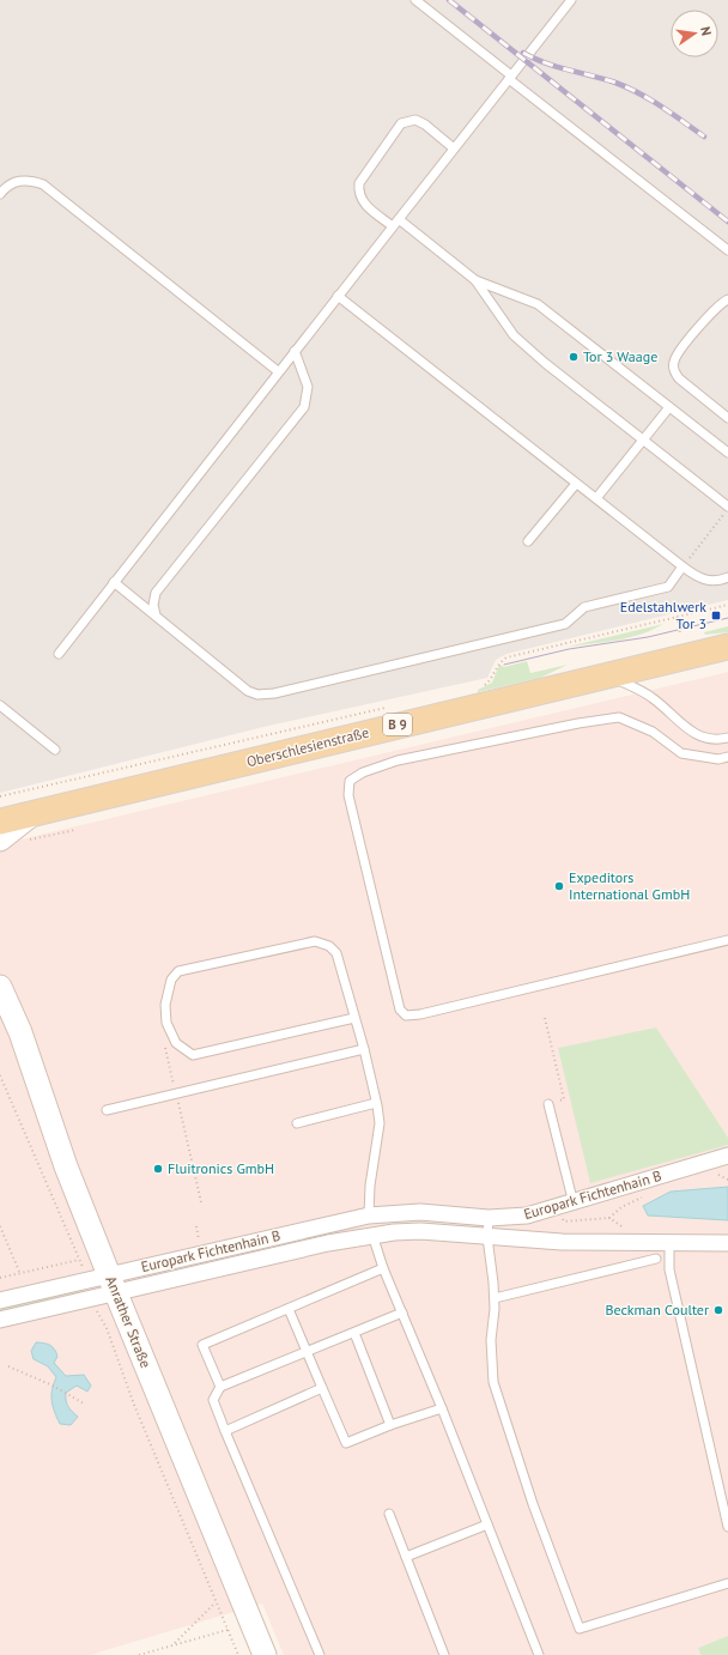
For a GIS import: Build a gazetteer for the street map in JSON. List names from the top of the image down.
{
  "streets": {
    "main road": ["B 9", "Oberschlesienstraße", "Anrather Straße"],
    "street": ["Europark Fichtenhain B"]
  },
  "crossings": [
    ["Europark Fichtenhain B", "Anrather Straße"]
  ],
  "places": {
    "other": [
      "Tor 3 Waage",
      "Expeditors International GmbH",
      "Fluitronics GmbH",
      "Beckman Coulter"
    ],
    "transit": ["Edelstahlwerk Tor 3"]
  },
  "north": "right"
}
